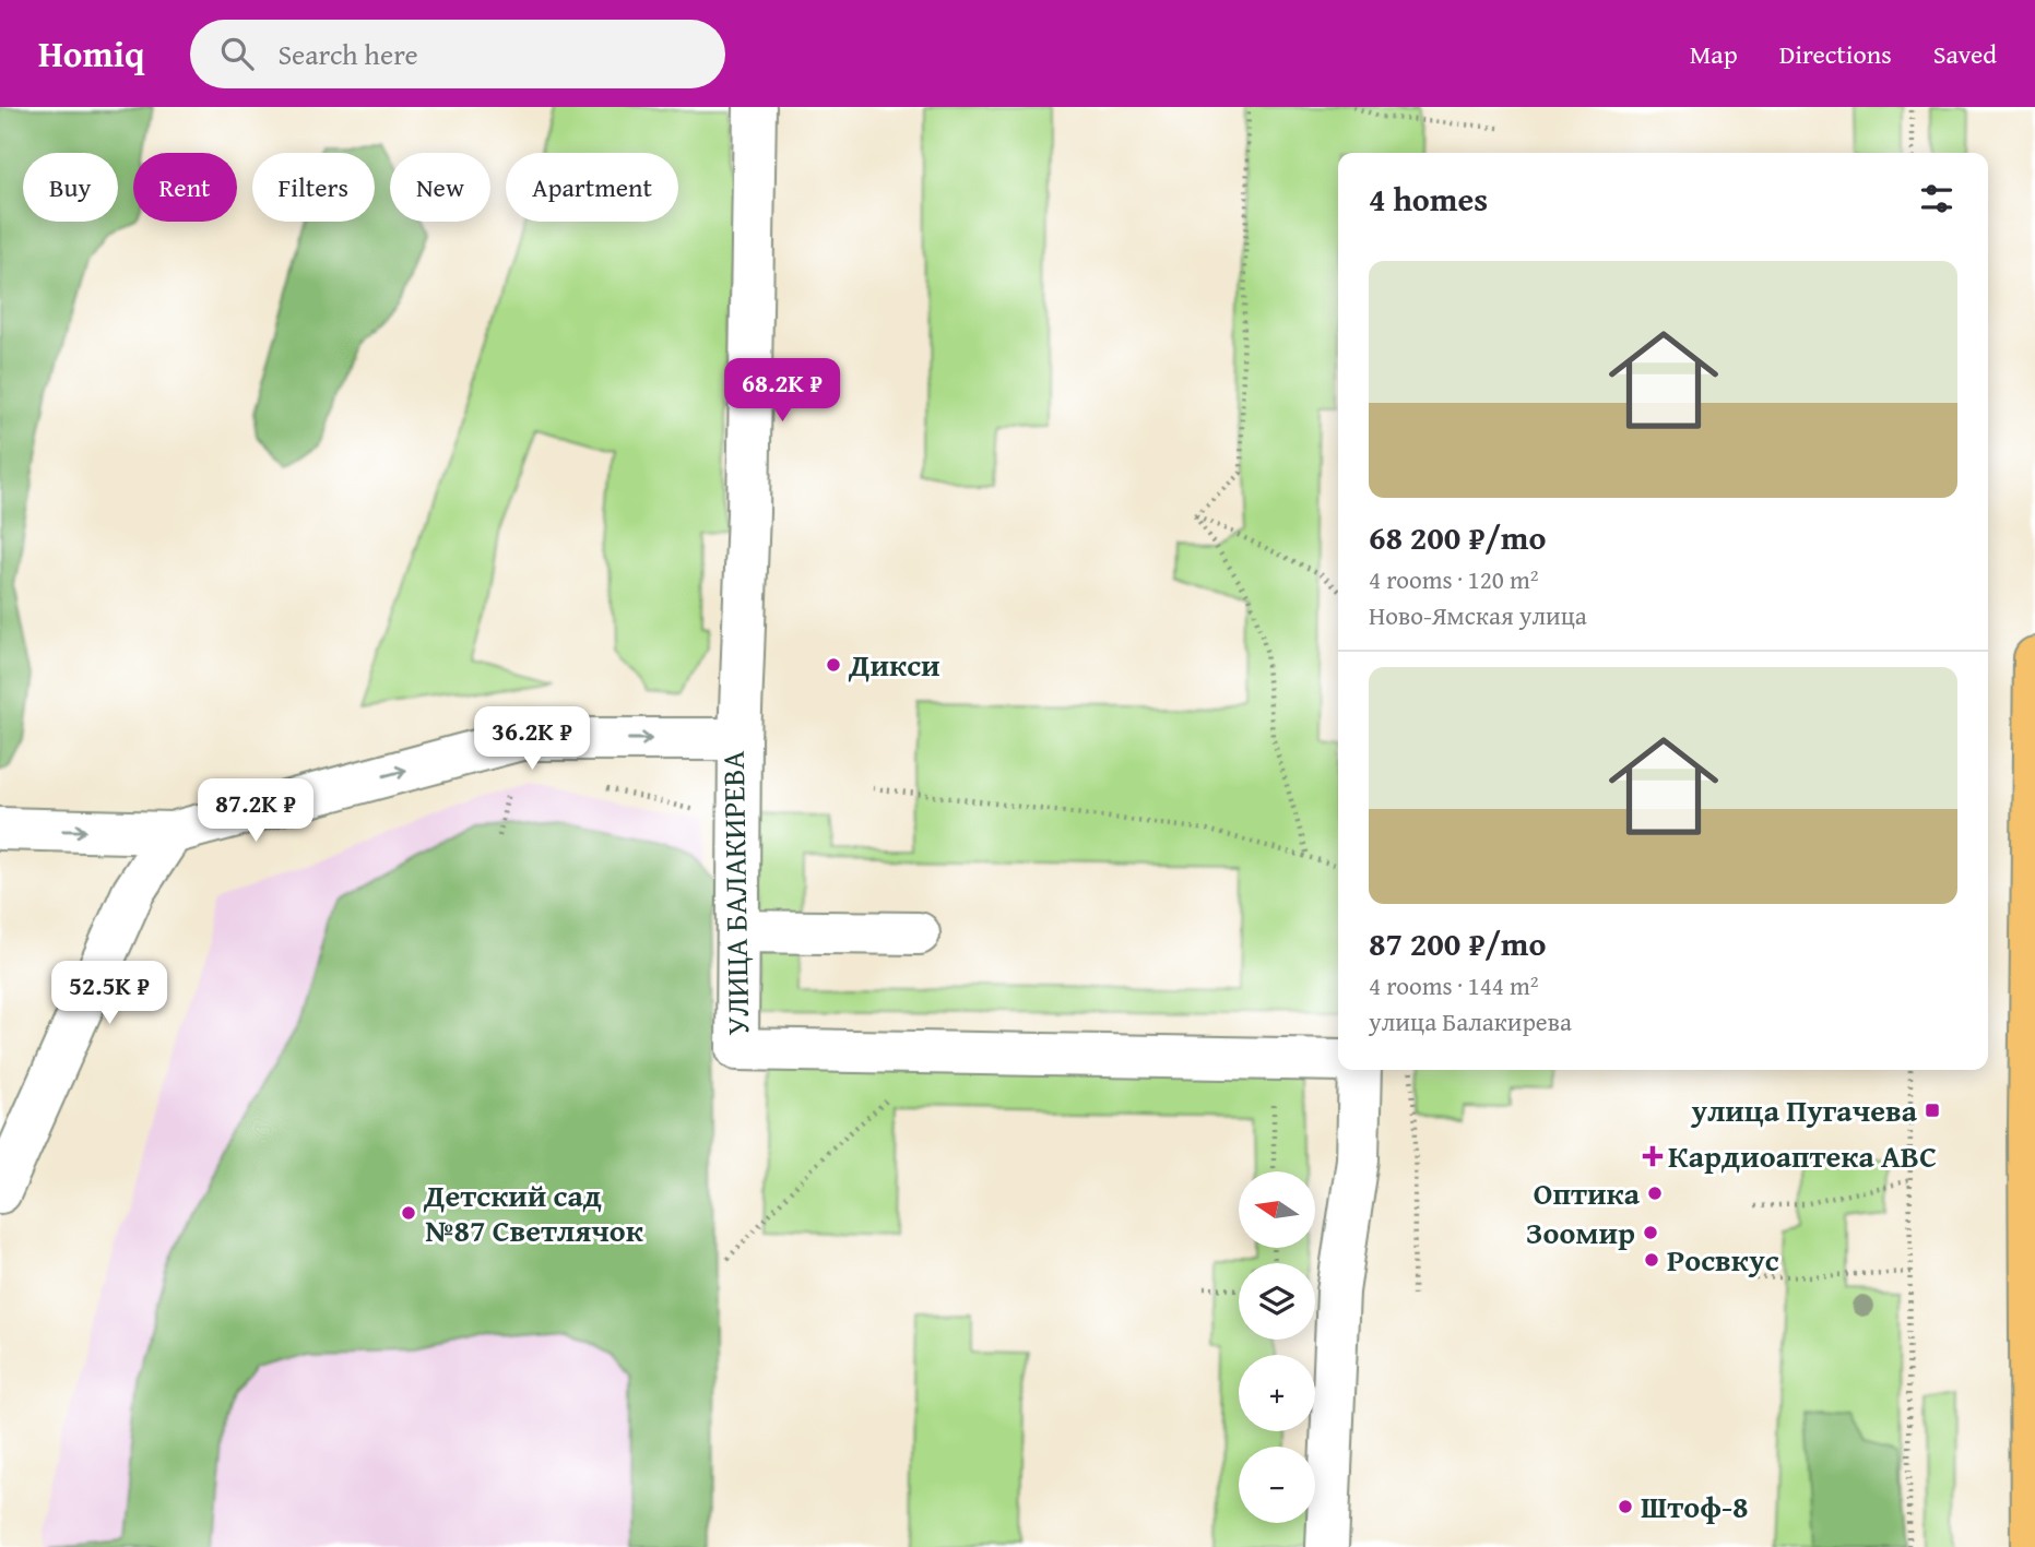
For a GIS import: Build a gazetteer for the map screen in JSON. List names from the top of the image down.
{
  "streets": {
    "street": ["УЛИЦА БАЛАКИРЕВА"]
  },
  "one_way": ["УЛИЦА БАЛАКИРЕВА"],
  "places": {
    "other": [
      "Дикси",
      "Оптика",
      "Детский сад №87 Светлячок",
      "Зоомир",
      "Росвкус",
      "Штоф-8"
    ],
    "transit": ["улица Пугачева"],
    "health": ["Кардиоаптека ABC"]
  },
  "north": "left",
  "page": {
    "header": "Homiq",
    "search": "Search here",
    "nav": ["Map", "Directions", "Saved"],
    "chip": [
      "Buy",
      "Rent",
      "Filters",
      "New",
      "Apartment"
    ],
    "heading": "4 homes",
    "list": [
      {
        "name": "68 200 ₽/mo",
        "note": "4 rooms · 120 m² · Ново-Ямская улица"
      },
      {
        "name": "87 200 ₽/mo",
        "note": "4 rooms · 144 m² · улица Балакирева"
      }
    ],
    "price": [
      "68.2K ₽",
      "36.2K ₽",
      "87.2K ₽",
      "52.5K ₽"
    ],
    "map_buttons": ["+", "−"]
  }
}
